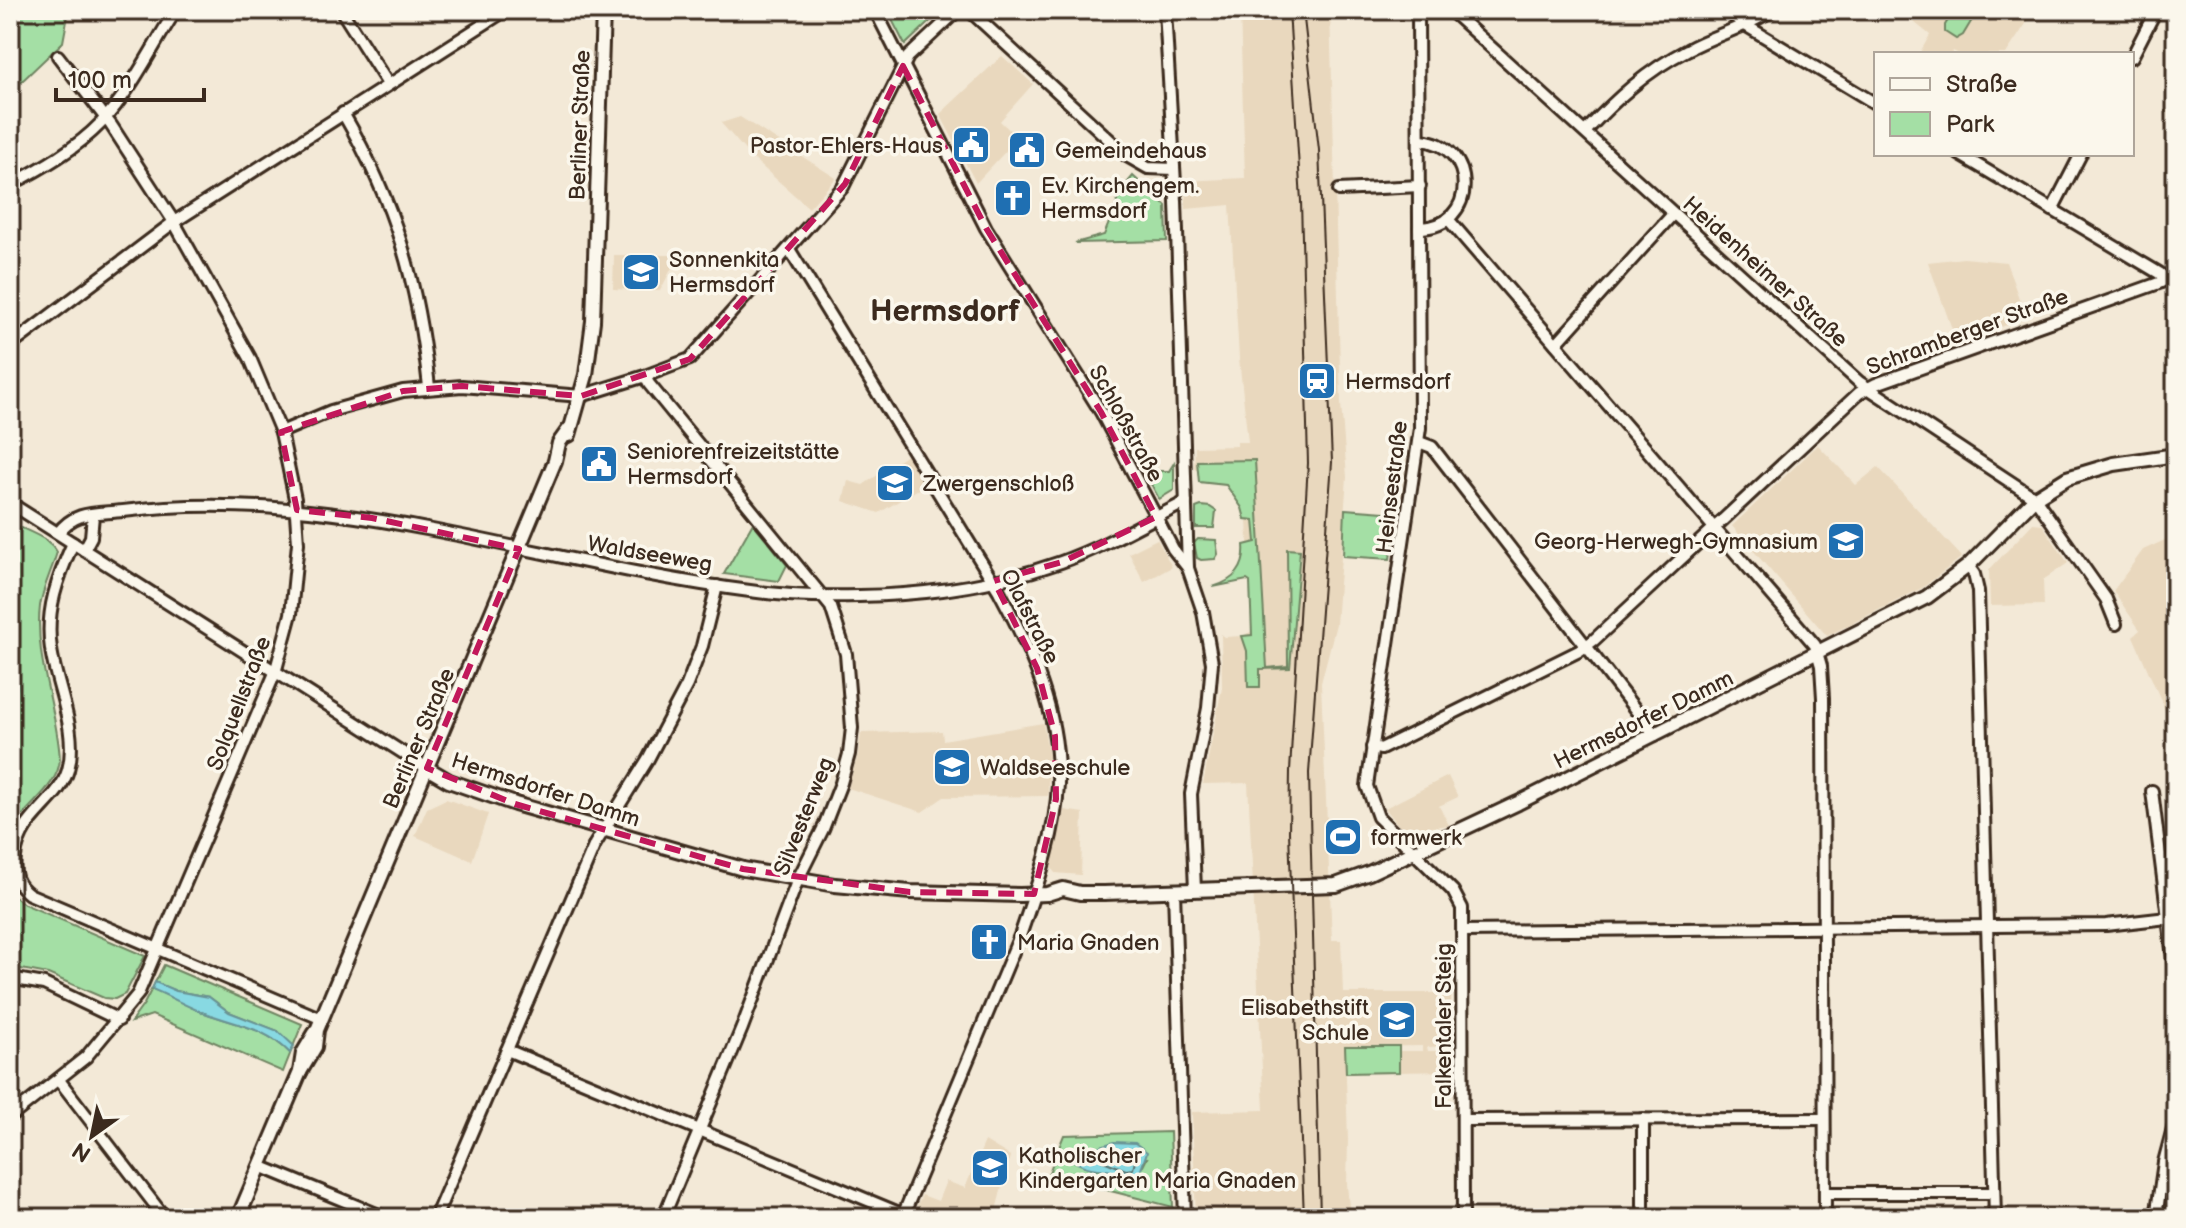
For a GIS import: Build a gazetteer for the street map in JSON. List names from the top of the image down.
{
  "streets": {
    "main road": ["Berliner Straße", "Hermsdorfer Damm"],
    "street": [
      "Heidenheimer Straße",
      "Schramberger Straße",
      "Schloßstraße",
      "Heinsestraße",
      "Waldseeweg",
      "Olafstraße",
      "Solquellstraße",
      "Silvesterweg",
      "Falkentaler Steig"
    ]
  },
  "crossings": [
    ["Berliner Straße", "Waldseeweg"],
    ["Berliner Straße", "Hermsdorfer Damm"],
    ["Heidenheimer Straße", "Schramberger Straße"],
    ["Heidenheimer Straße", "Hermsdorfer Damm"],
    ["Schramberger Straße", "Heinsestraße"],
    ["Schloßstraße", "Waldseeweg"],
    ["Schloßstraße", "Hermsdorfer Damm"],
    ["Heinsestraße", "Hermsdorfer Damm"],
    ["Heinsestraße", "Falkentaler Steig"],
    ["Waldseeweg", "Olafstraße"],
    ["Waldseeweg", "Solquellstraße"],
    ["Waldseeweg", "Hermsdorfer Damm"],
    ["Waldseeweg", "Silvesterweg"],
    ["Olafstraße", "Hermsdorfer Damm"],
    ["Solquellstraße", "Hermsdorfer Damm"],
    ["Hermsdorfer Damm", "Silvesterweg"],
    ["Hermsdorfer Damm", "Falkentaler Steig"]
  ],
  "districts": ["Hermsdorf"],
  "places": {
    "public building": ["Pastor-Ehlers-Haus", "Gemeindehaus", "Seniorenfreizeitstätte Hermsdorf"],
    "church": ["Ev. Kirchengem. Hermsdorf", "Maria Gnaden"],
    "school or university": [
      "Sonnenkita Hermsdorf",
      "Zwergenschloß",
      "Georg-Herwegh-Gymnasium",
      "Waldseeschule",
      "Elisabethstift Schule",
      "Katholischer Kindergarten Maria Gnaden"
    ],
    "station": ["Hermsdorf"],
    "sports": ["formwerk"]
  },
  "legend": ["Straße", "Park"],
  "scale_bar": "100 m",
  "north": "bottom left"
}
